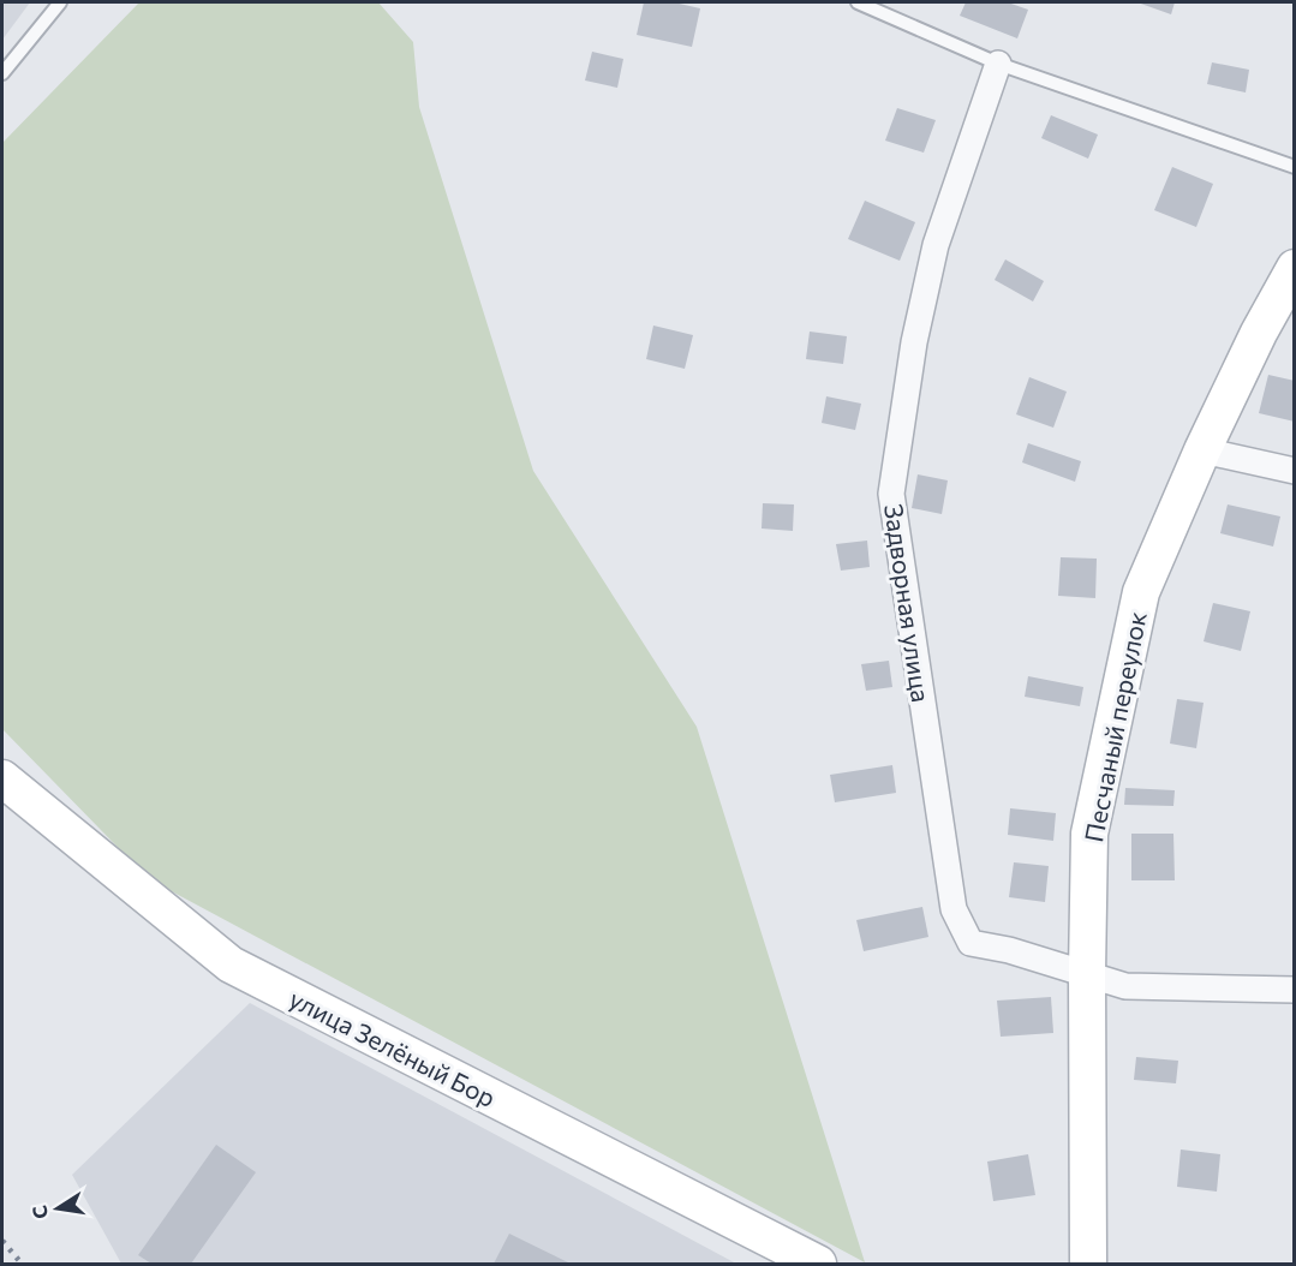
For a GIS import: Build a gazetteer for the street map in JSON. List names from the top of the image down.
{
  "streets": {
    "street": ["Задворная улица", "Песчаный переулок", "улица Зелёный Бор"]
  },
  "crossings": [
    ["Задворная улица", "Песчаный переулок"]
  ],
  "north": "left"
}
